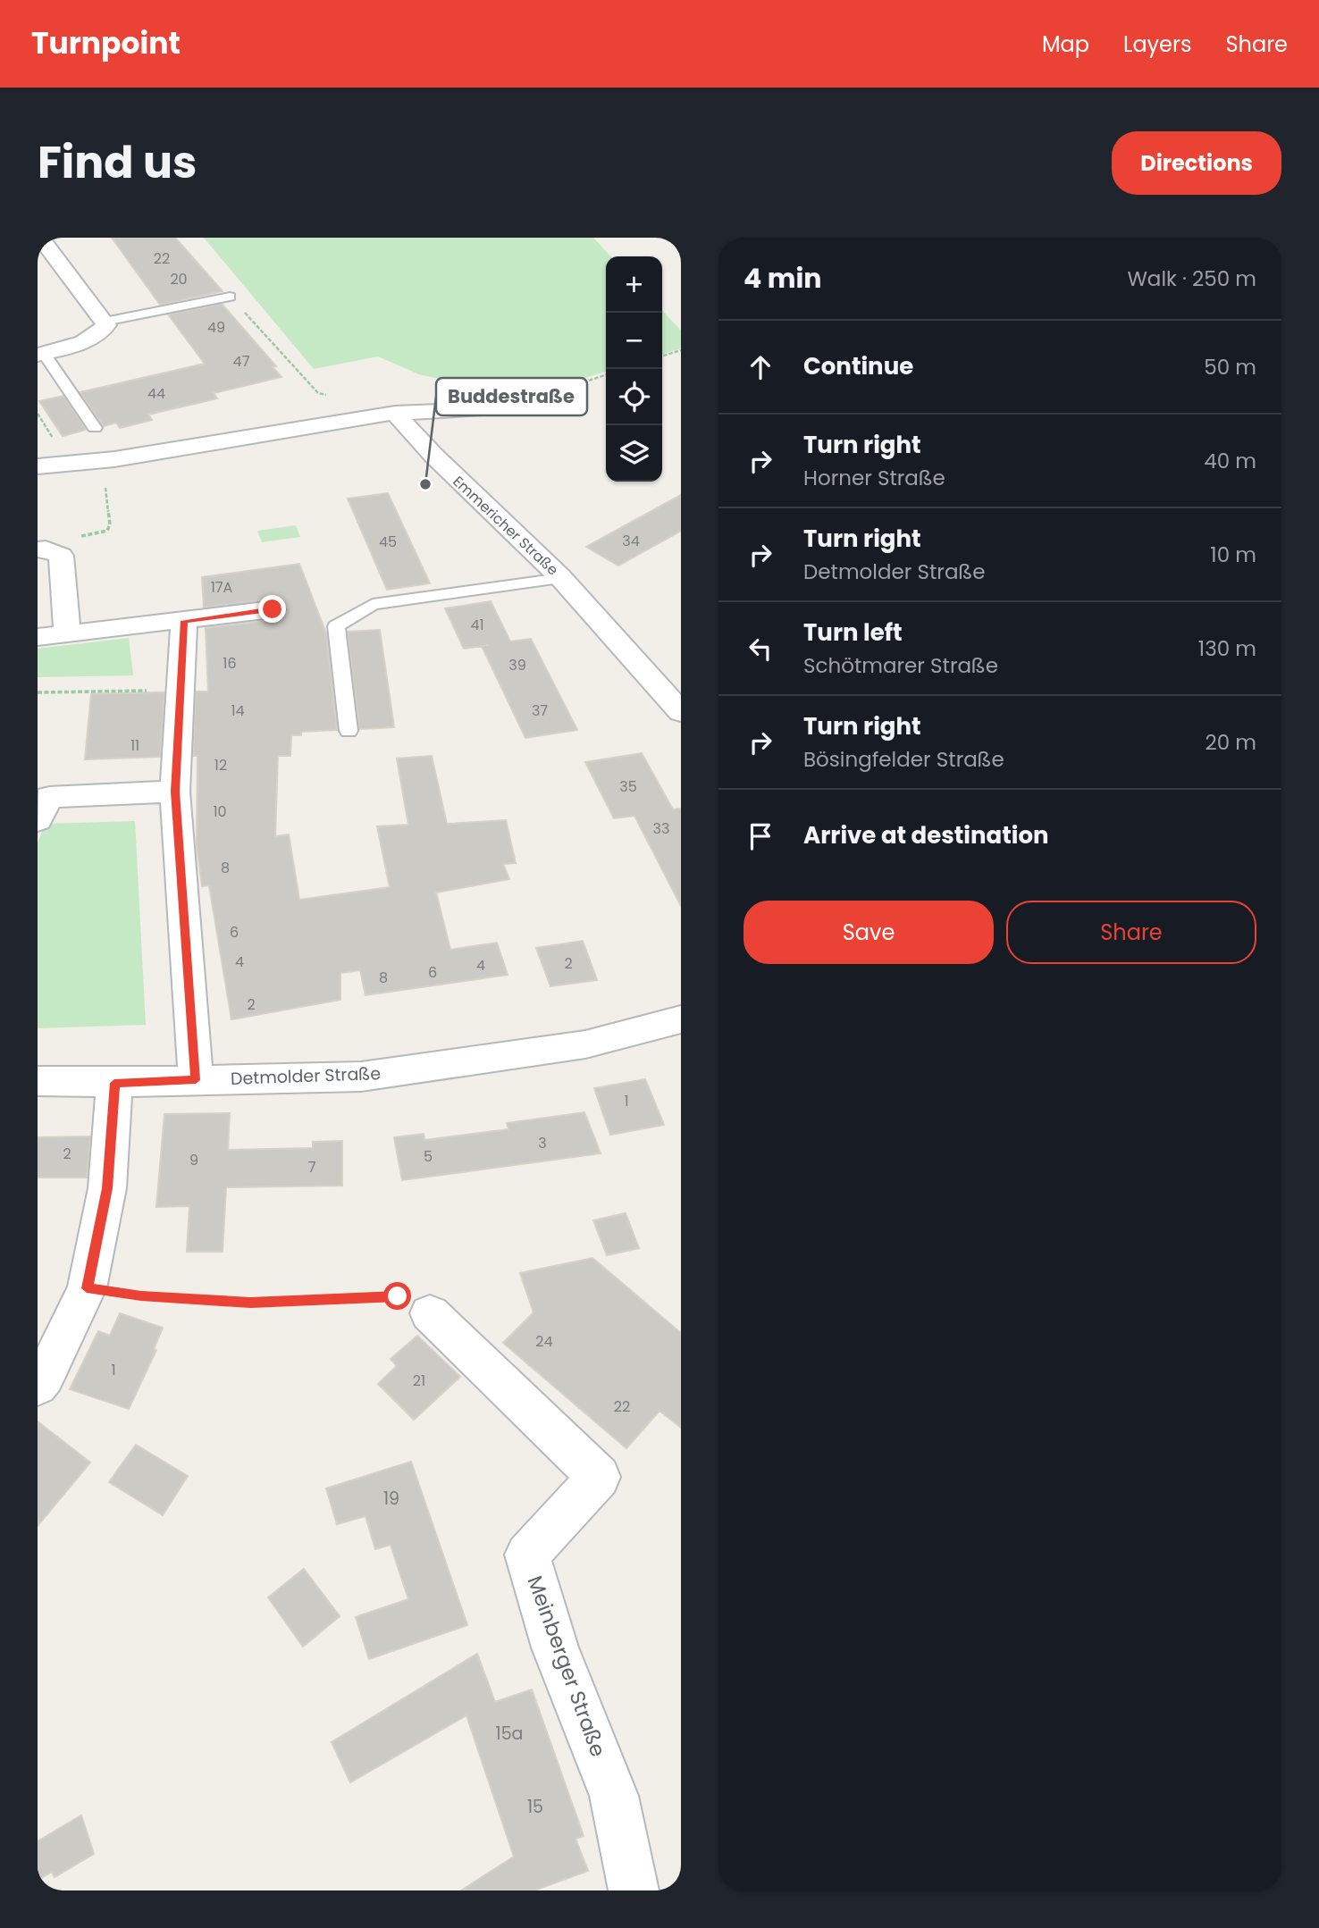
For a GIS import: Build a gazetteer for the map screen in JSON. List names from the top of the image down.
{
  "streets": {
    "street": ["Emmericher Straße", "Detmolder Straße", "Meinberger Straße"]
  },
  "places": ["Buddestraße"],
  "house_numbers": [
    "22",
    "20",
    "49",
    "47",
    "44",
    "34",
    "45",
    "17A",
    "41",
    "16",
    "39",
    "14",
    "37",
    "11",
    "12",
    "35",
    "10",
    "33",
    "8",
    "6",
    "4",
    "2",
    "4",
    "6",
    "8",
    "2",
    "1",
    "3",
    "2",
    "5",
    "9",
    "7",
    "24",
    "1",
    "21",
    "22",
    "19",
    "15a",
    "15"
  ],
  "page": {
    "header": "Turnpoint",
    "nav": ["Map", "Layers", "Share"],
    "title": "Find us",
    "buttons": [
      "Directions",
      ["Save", "Share"]
    ],
    "heading": ["4 min", "Walk · 250 m"],
    "map_buttons": ["+", "−"],
    "list": [
      ["Continue", "50 m"],
      ["Turn right", "Horner Straße", "40 m"],
      ["Turn right", "Detmolder Straße", "10 m"],
      ["Turn left", "Schötmarer Straße", "130 m"],
      ["Turn right", "Bösingfelder Straße", "20 m"],
      "Arrive at destination"
    ]
  }
}
